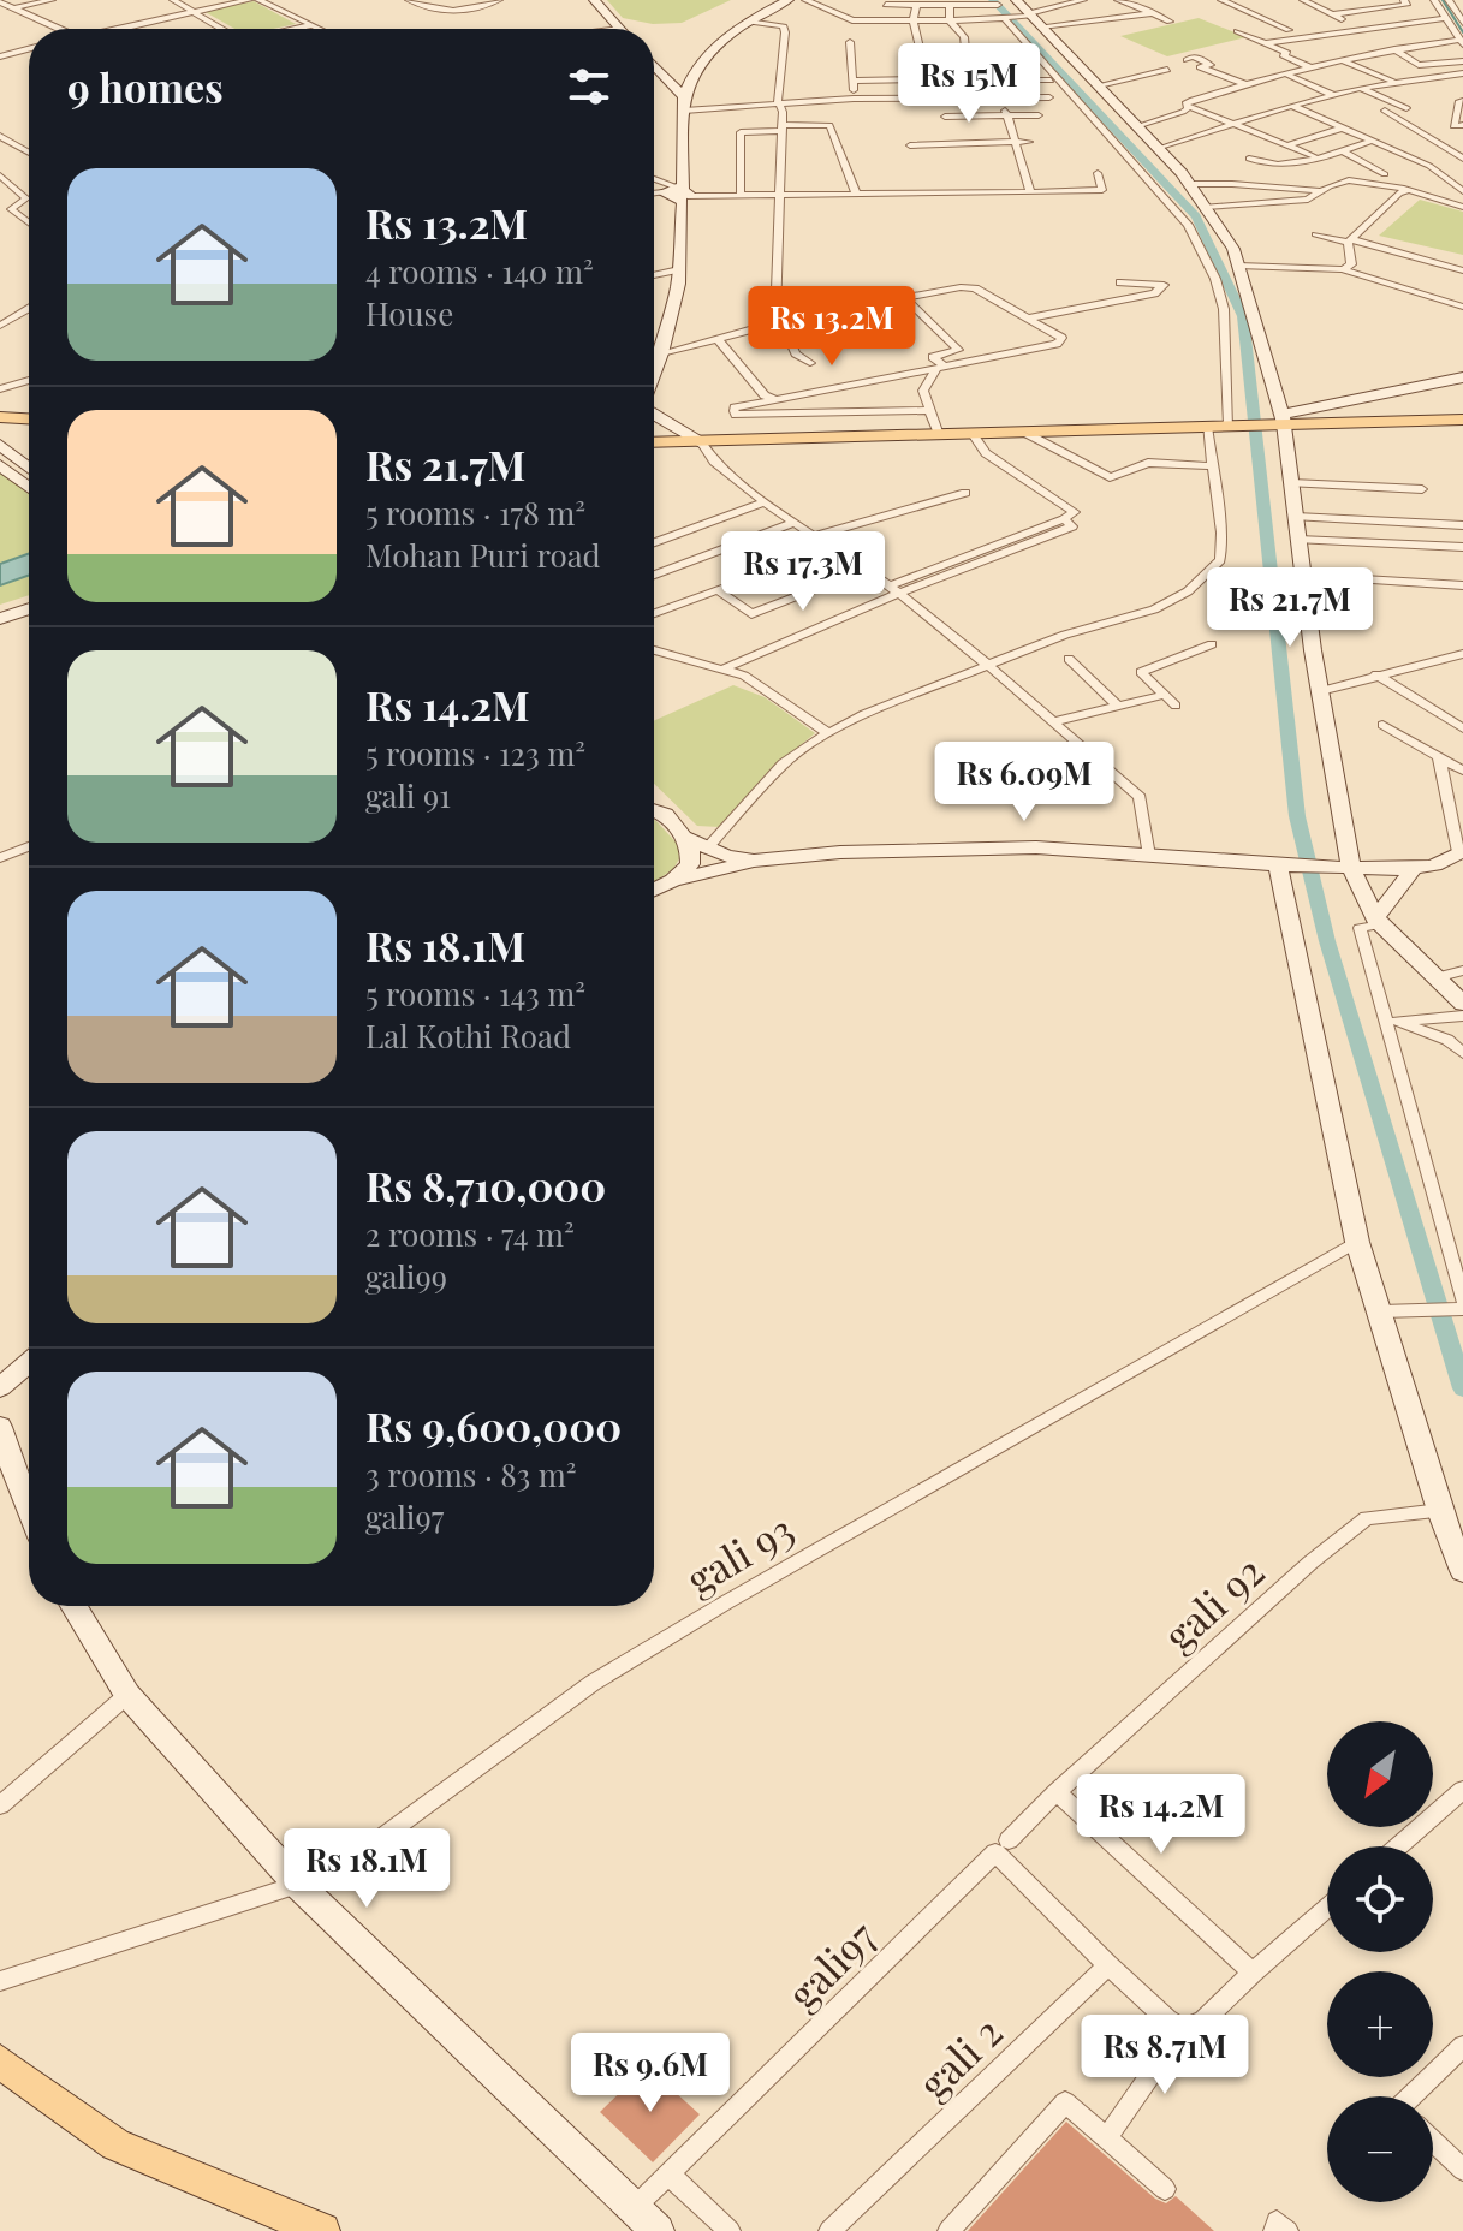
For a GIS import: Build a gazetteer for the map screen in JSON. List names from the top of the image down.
{
  "streets": {
    "street": [
      "gali 93",
      "gali 92",
      "gali97",
      "gali 2"
    ]
  },
  "crossings": [
    ["gali 92", "gali97"]
  ],
  "north": "bottom left",
  "page": {
    "heading": "9 homes",
    "price": [
      "Rs 15M",
      "Rs 13.2M",
      "Rs 17.3M",
      "Rs 21.7M",
      "Rs 6.09M",
      "Rs 14.2M",
      "Rs 18.1M",
      "Rs 8.71M",
      "Rs 9.6M"
    ],
    "list": [
      {
        "name": "Rs 13.2M",
        "note": "4 rooms · 140 m² · House"
      },
      {
        "name": "Rs 21.7M",
        "note": "5 rooms · 178 m² · Mohan Puri road"
      },
      {
        "name": "Rs 14.2M",
        "note": "5 rooms · 123 m² · gali 91"
      },
      {
        "name": "Rs 18.1M",
        "note": "5 rooms · 143 m² · Lal Kothi Road"
      },
      {
        "name": "Rs 8,710,000",
        "note": "2 rooms · 74 m² · gali99"
      },
      {
        "name": "Rs 9,600,000",
        "note": "3 rooms · 83 m² · gali97"
      }
    ],
    "map_buttons": ["+", "−"]
  }
}
